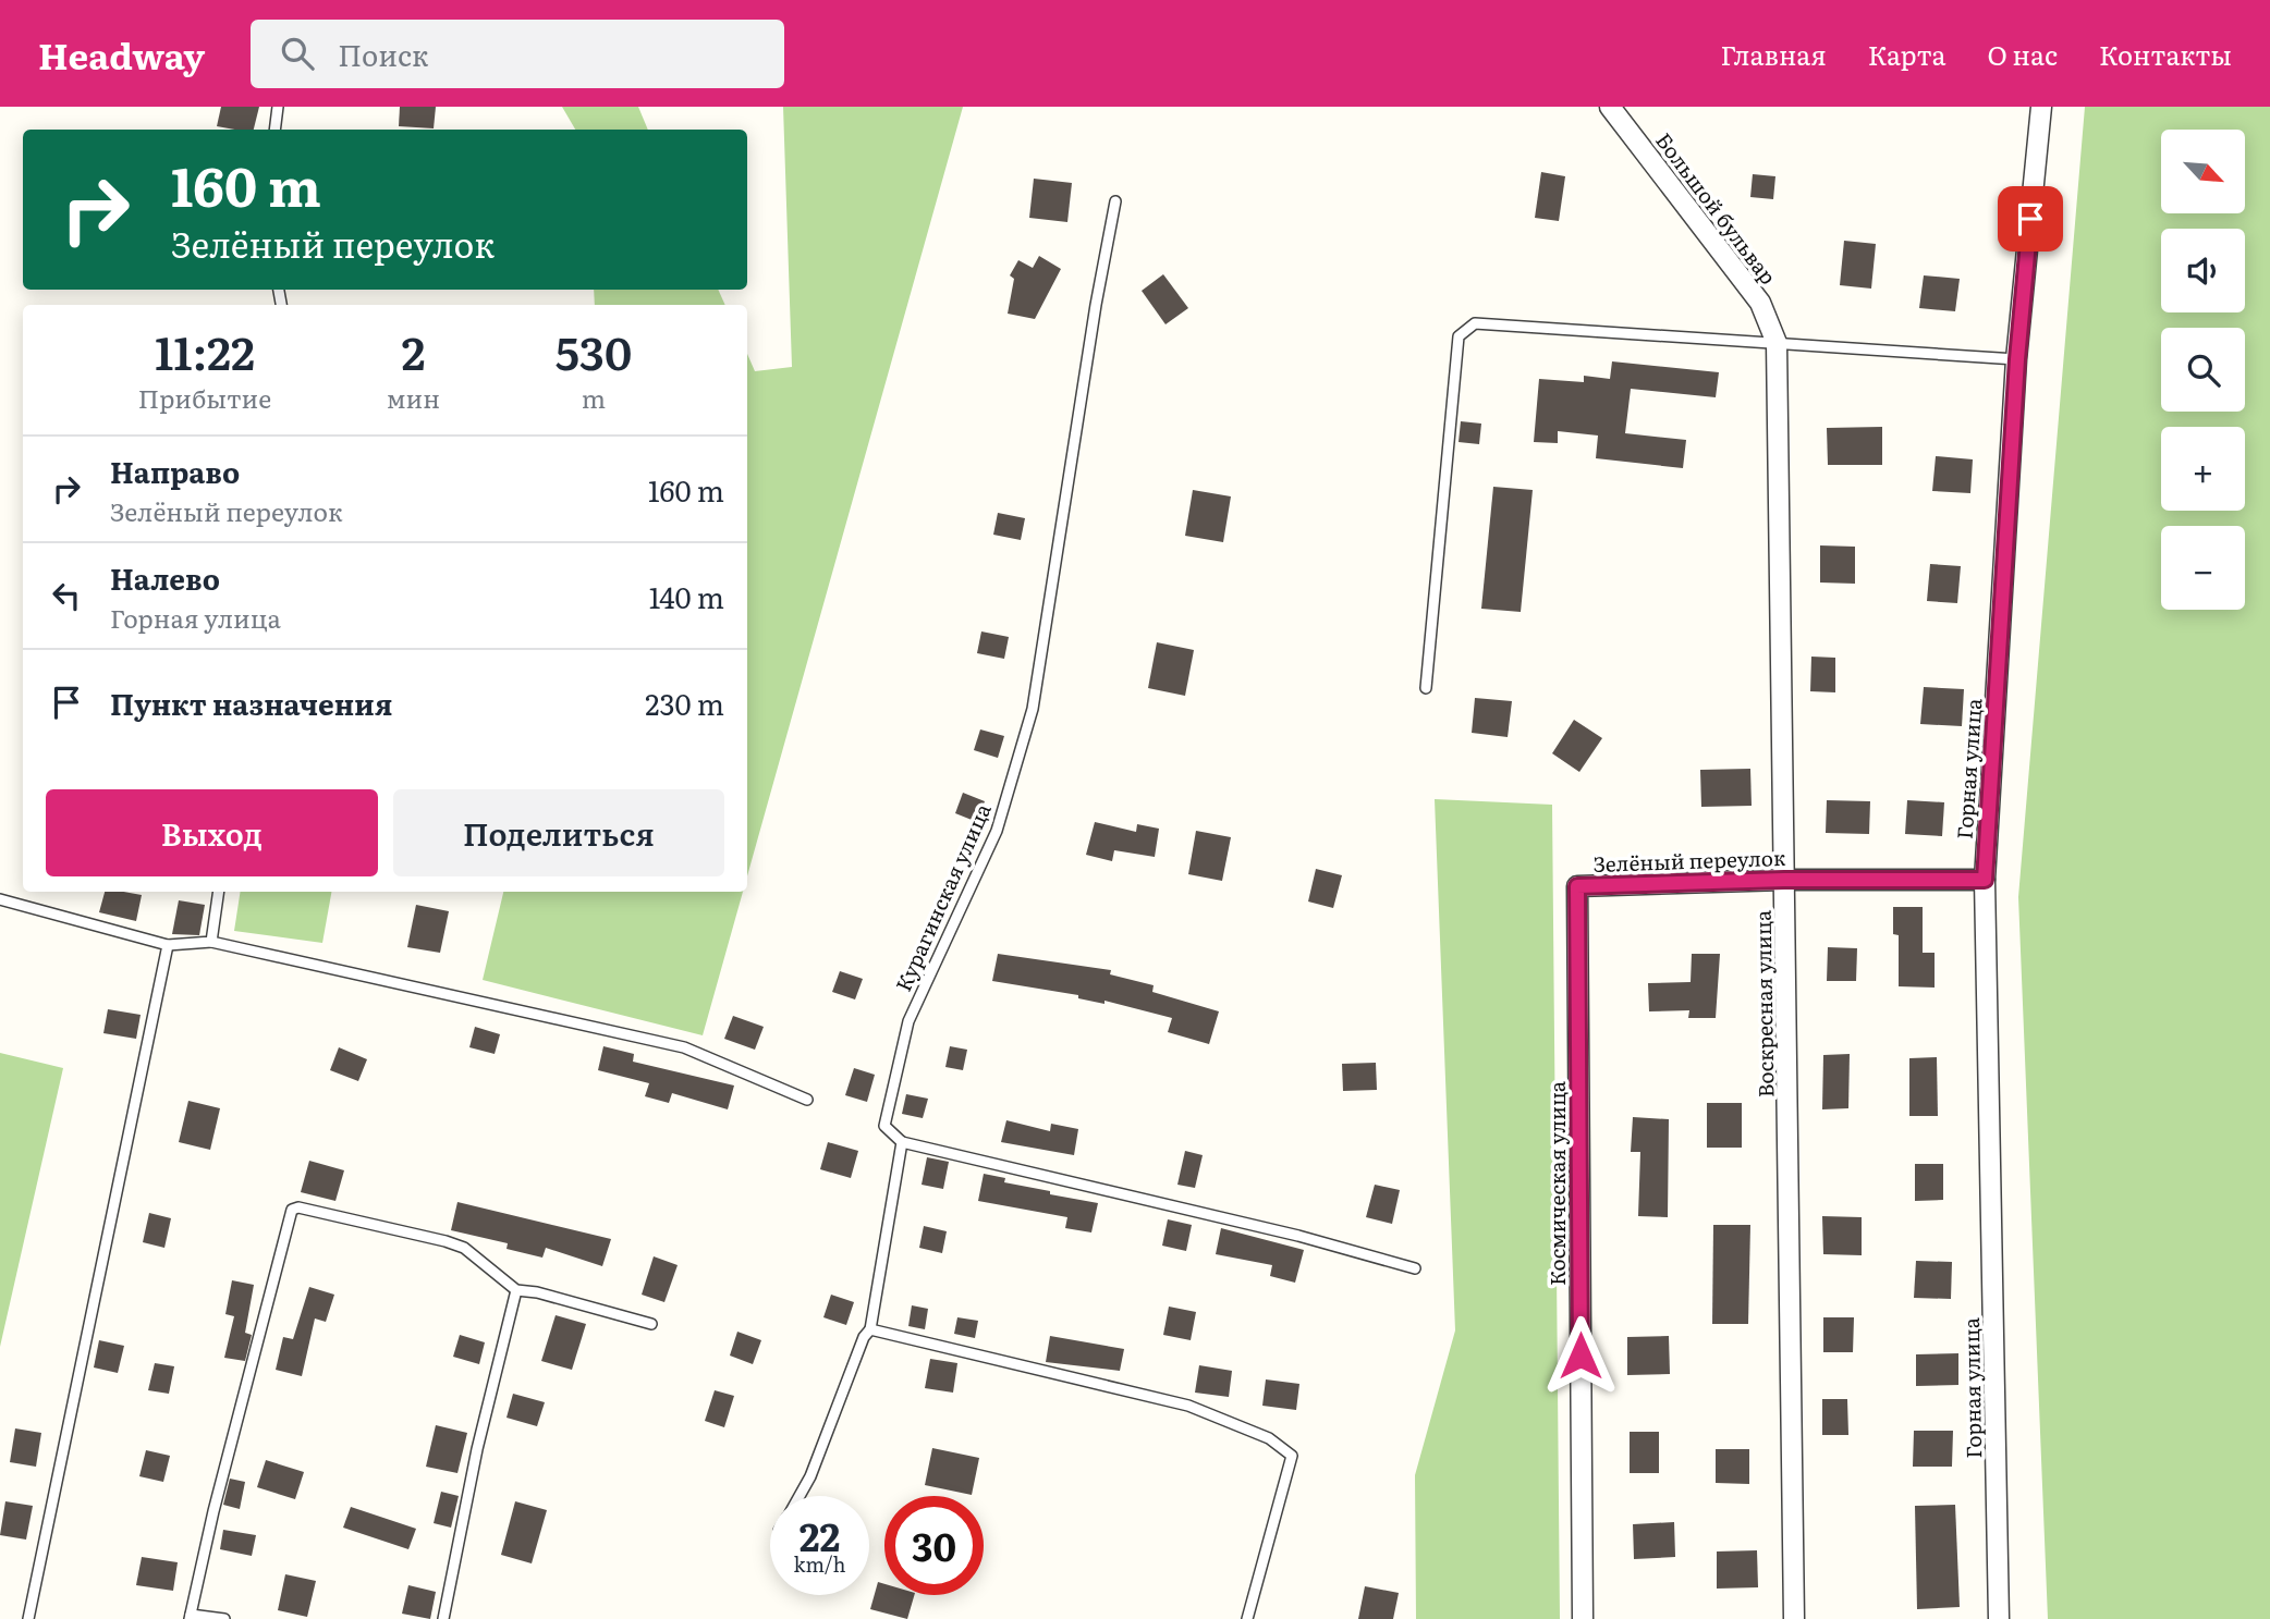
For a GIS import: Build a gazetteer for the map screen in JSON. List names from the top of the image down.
{
  "streets": {
    "street": [
      "Большой бульвар",
      "Горная улица",
      "Зелёный переулок",
      "Воскресная улица",
      "Космическая улица"
    ],
    "lane": ["Курагинская улица"]
  },
  "crossings": [
    ["Большой бульвар", "Воскресная улица"],
    ["Горная улица", "Зелёный переулок"],
    ["Зелёный переулок", "Воскресная улица"],
    ["Зелёный переулок", "Космическая улица"]
  ],
  "north": "bottom right",
  "page": {
    "header": "Headway",
    "search": "Поиск",
    "nav": [
      "Главная",
      "Карта",
      "О нас",
      "Контакты"
    ],
    "map_buttons": ["+", "−"],
    "turn": ["160 m", "Зелёный переулок"],
    "eta": [
      "11:22",
      "Прибытие",
      "2",
      "мин",
      "530",
      "m"
    ],
    "list": [
      {
        "name": "Направо",
        "note": "Зелёный переулок",
        "value": "160 m"
      },
      {
        "name": "Налево",
        "note": "Горная улица",
        "value": "140 m"
      },
      {
        "name": "Пункт назначения",
        "value": "230 m"
      }
    ],
    "buttons": ["Выход", "Поделиться"],
    "speed": "22 km/h",
    "limit": "30"
  }
}
